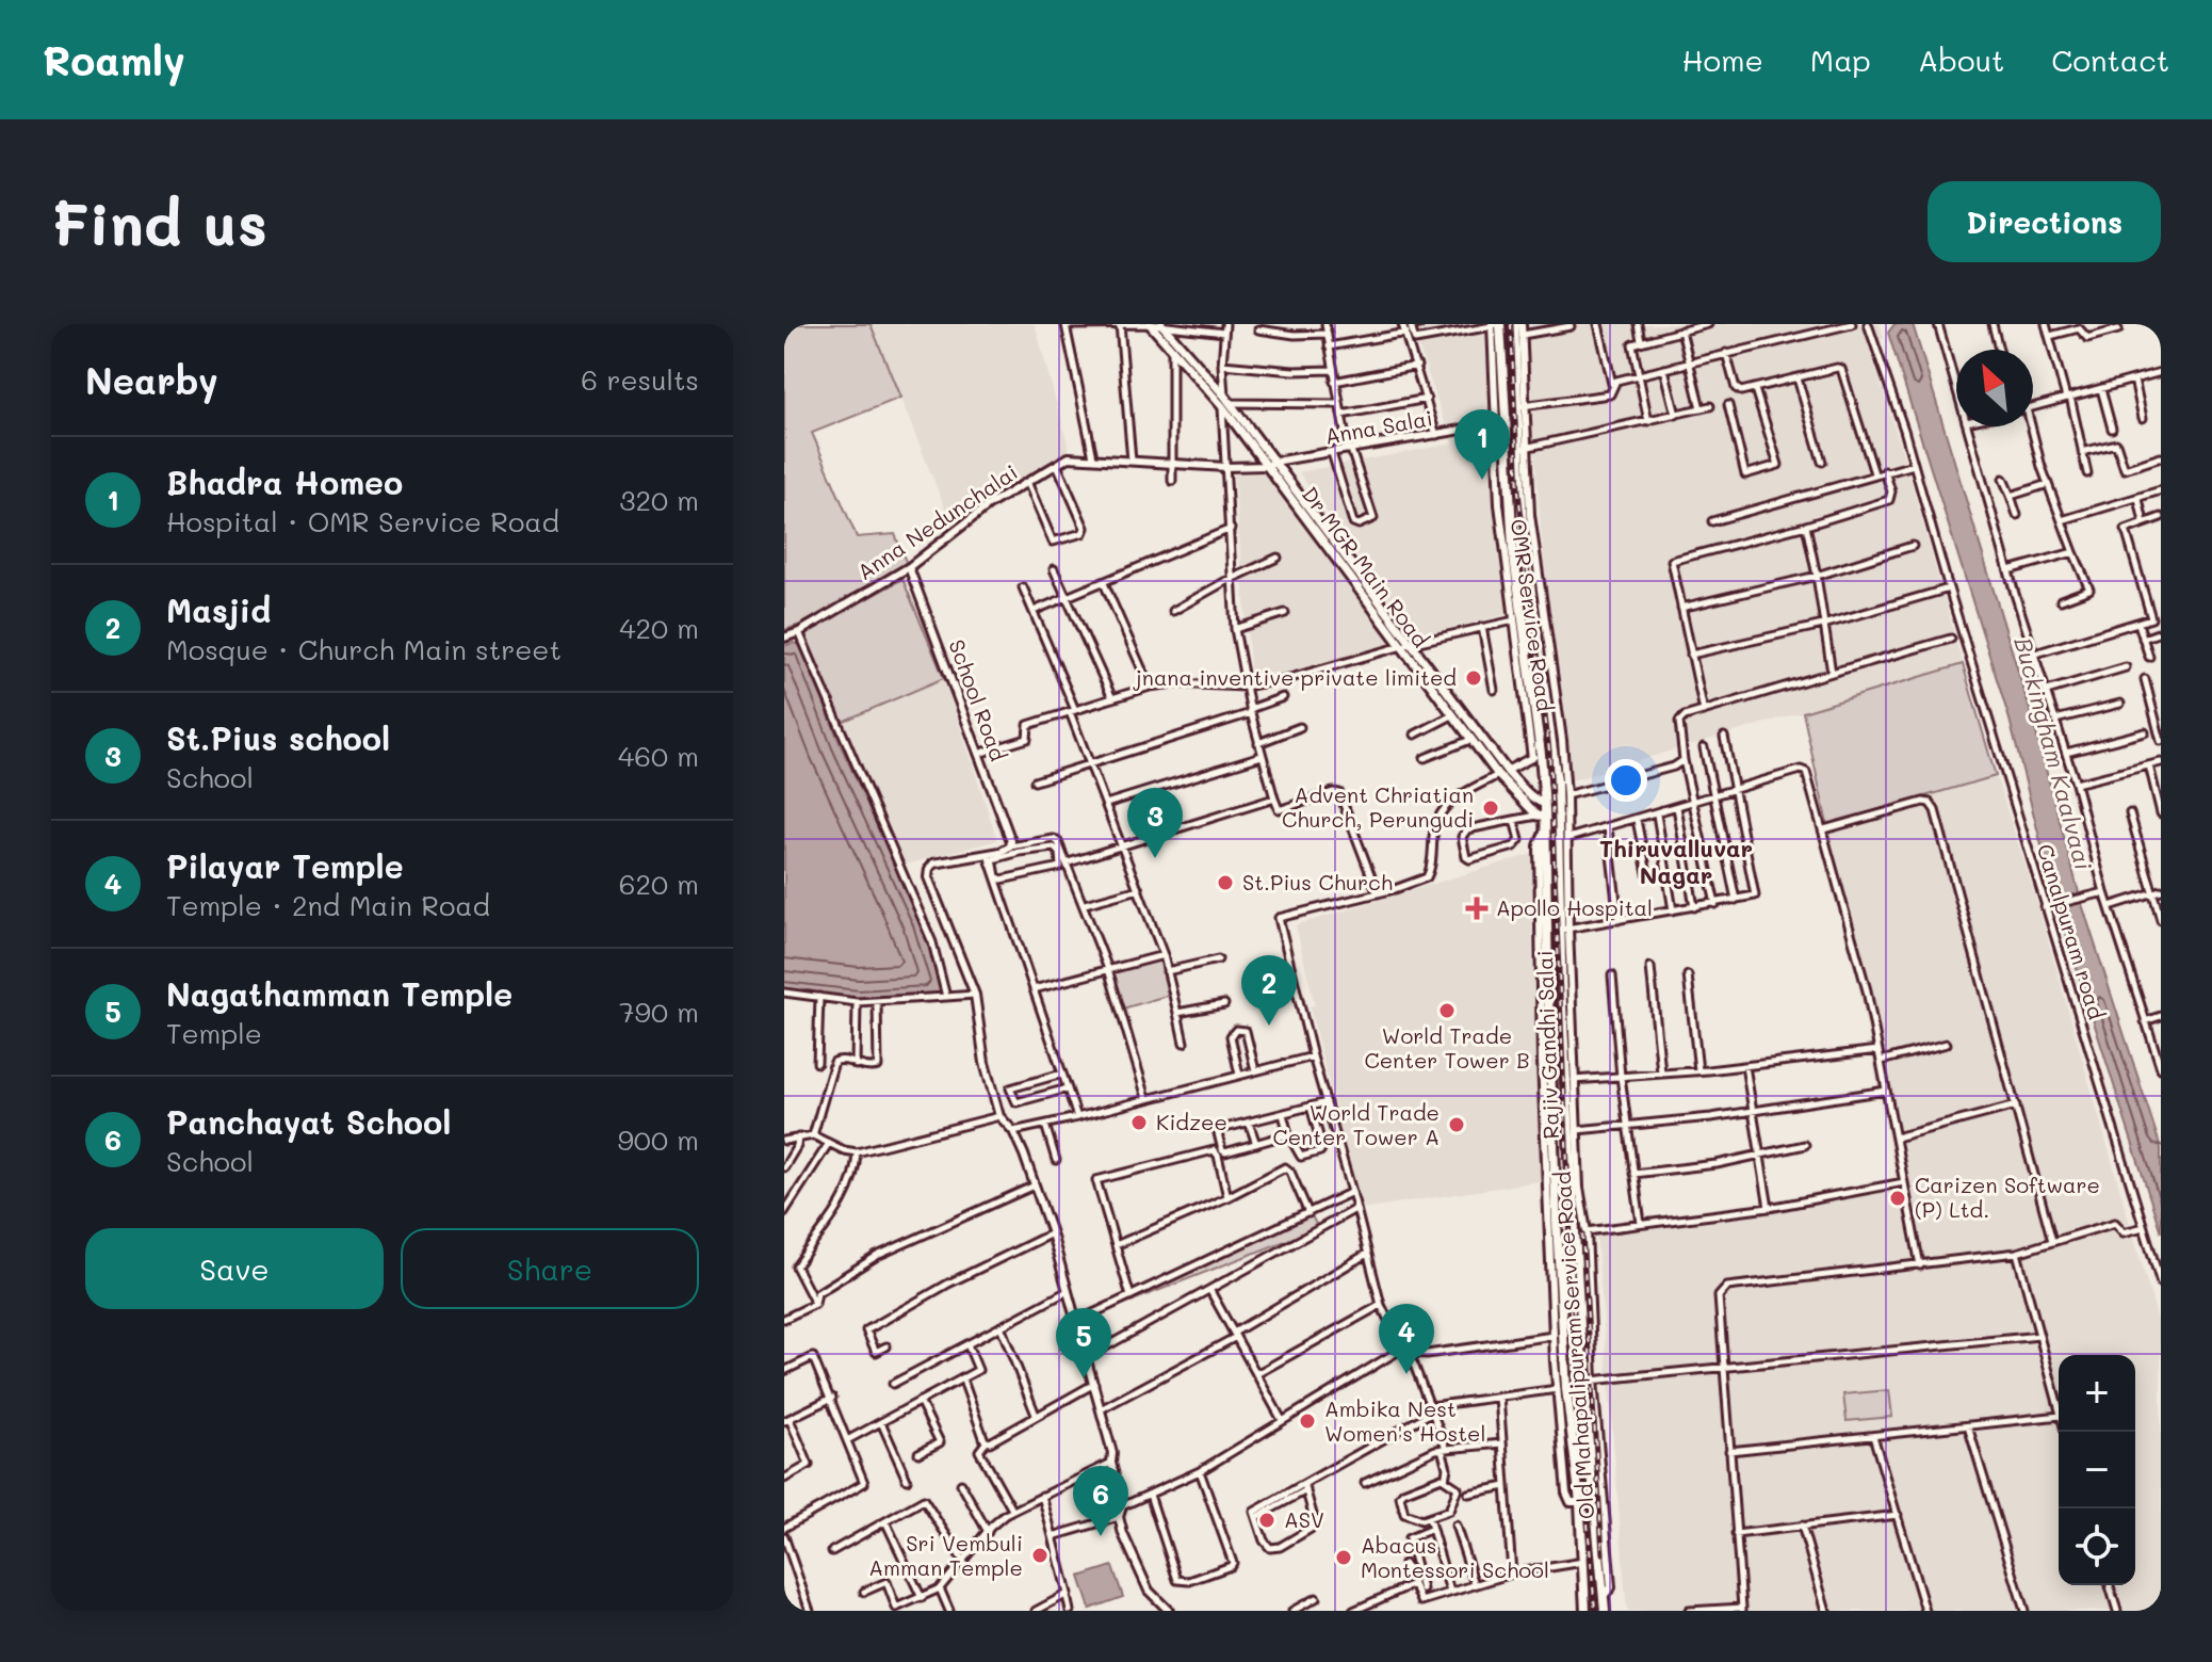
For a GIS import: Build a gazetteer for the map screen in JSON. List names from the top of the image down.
{
  "streets": {
    "main road": ["Dr MGR Main Road", "Rajiv Gandhi Salai"],
    "street": [
      "Anna Salai",
      "Anna Nedunchalai",
      "OMR Service Road",
      "School Road",
      "Canalpuram road",
      "Old Mahapalipuram Service Road"
    ]
  },
  "crossings": [
    ["Anna Salai", "Anna Nedunchalai"],
    ["Anna Salai", "Dr MGR Main Road"],
    ["Anna Salai", "OMR Service Road"],
    ["Anna Salai", "Rajiv Gandhi Salai"],
    ["Anna Nedunchalai", "Dr MGR Main Road"],
    ["Anna Nedunchalai", "School Road"],
    ["Dr MGR Main Road", "Rajiv Gandhi Salai"],
    ["OMR Service Road", "Rajiv Gandhi Salai"],
    ["Rajiv Gandhi Salai", "Old Mahapalipuram Service Road"]
  ],
  "districts": ["Thiruvalluvar Nagar"],
  "water": ["Buckingham Kaalvaai"],
  "places": {
    "other": [
      "jnana inventive private limited",
      "Advent Chriatian Church, Perungudi",
      "St.Pius Church",
      "World Trade Center Tower B",
      "Kidzee",
      "World Trade Center Tower A",
      "Carizen Software (P) Ltd.",
      "Ambika Nest Women's Hostel",
      "ASV",
      "Sri Vembuli Amman Temple",
      "Abacus Montessori School"
    ],
    "health": ["Apollo Hospital"]
  },
  "north": "top left",
  "page": {
    "header": "Roamly",
    "nav": [
      "Home",
      "Map",
      "About",
      "Contact"
    ],
    "buttons": [
      "Directions",
      ["Save", "Share"]
    ],
    "title": "Find us",
    "heading": ["Nearby", "6 results"],
    "pins": [
      "1",
      "3",
      "2",
      "4",
      "5",
      "6"
    ],
    "list": [
      {
        "mark": "1",
        "name": "Bhadra Homeo",
        "note": "Hospital · OMR Service Road",
        "value": "320 m"
      },
      {
        "mark": "2",
        "name": "Masjid",
        "note": "Mosque · Church Main street",
        "value": "420 m"
      },
      {
        "mark": "3",
        "name": "St.Pius school",
        "note": "School",
        "value": "460 m"
      },
      {
        "mark": "4",
        "name": "Pilayar Temple",
        "note": "Temple · 2nd Main Road",
        "value": "620 m"
      },
      {
        "mark": "5",
        "name": "Nagathamman Temple",
        "note": "Temple",
        "value": "790 m"
      },
      {
        "mark": "6",
        "name": "Panchayat School",
        "note": "School",
        "value": "900 m"
      }
    ],
    "map_buttons": ["+", "−"]
  }
}
